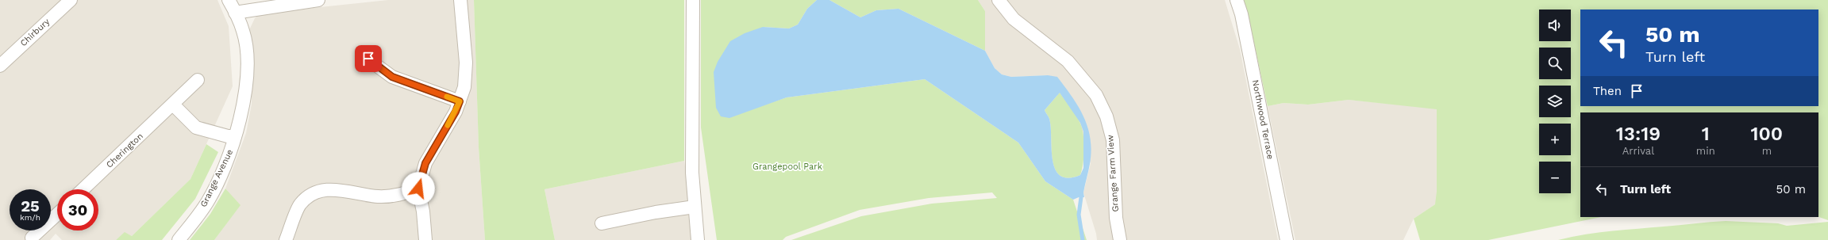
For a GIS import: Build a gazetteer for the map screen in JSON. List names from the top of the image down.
{
  "streets": {
    "street": [
      "Chirbury",
      "Northwood Terrace",
      "Cherington",
      "Grange Farm View",
      "Grange Avenue"
    ]
  },
  "parks": ["Grangepool Park"],
  "page": {
    "map_buttons": ["+", "−"],
    "turn": ["50 m", "Turn left"],
    "then": "Then",
    "eta": [
      "13:19",
      "Arrival",
      "1",
      "min",
      "100",
      "m"
    ],
    "list": [
      {
        "name": "Turn left",
        "value": "50 m"
      }
    ],
    "speed": "25 km/h",
    "limit": "30"
  }
}
